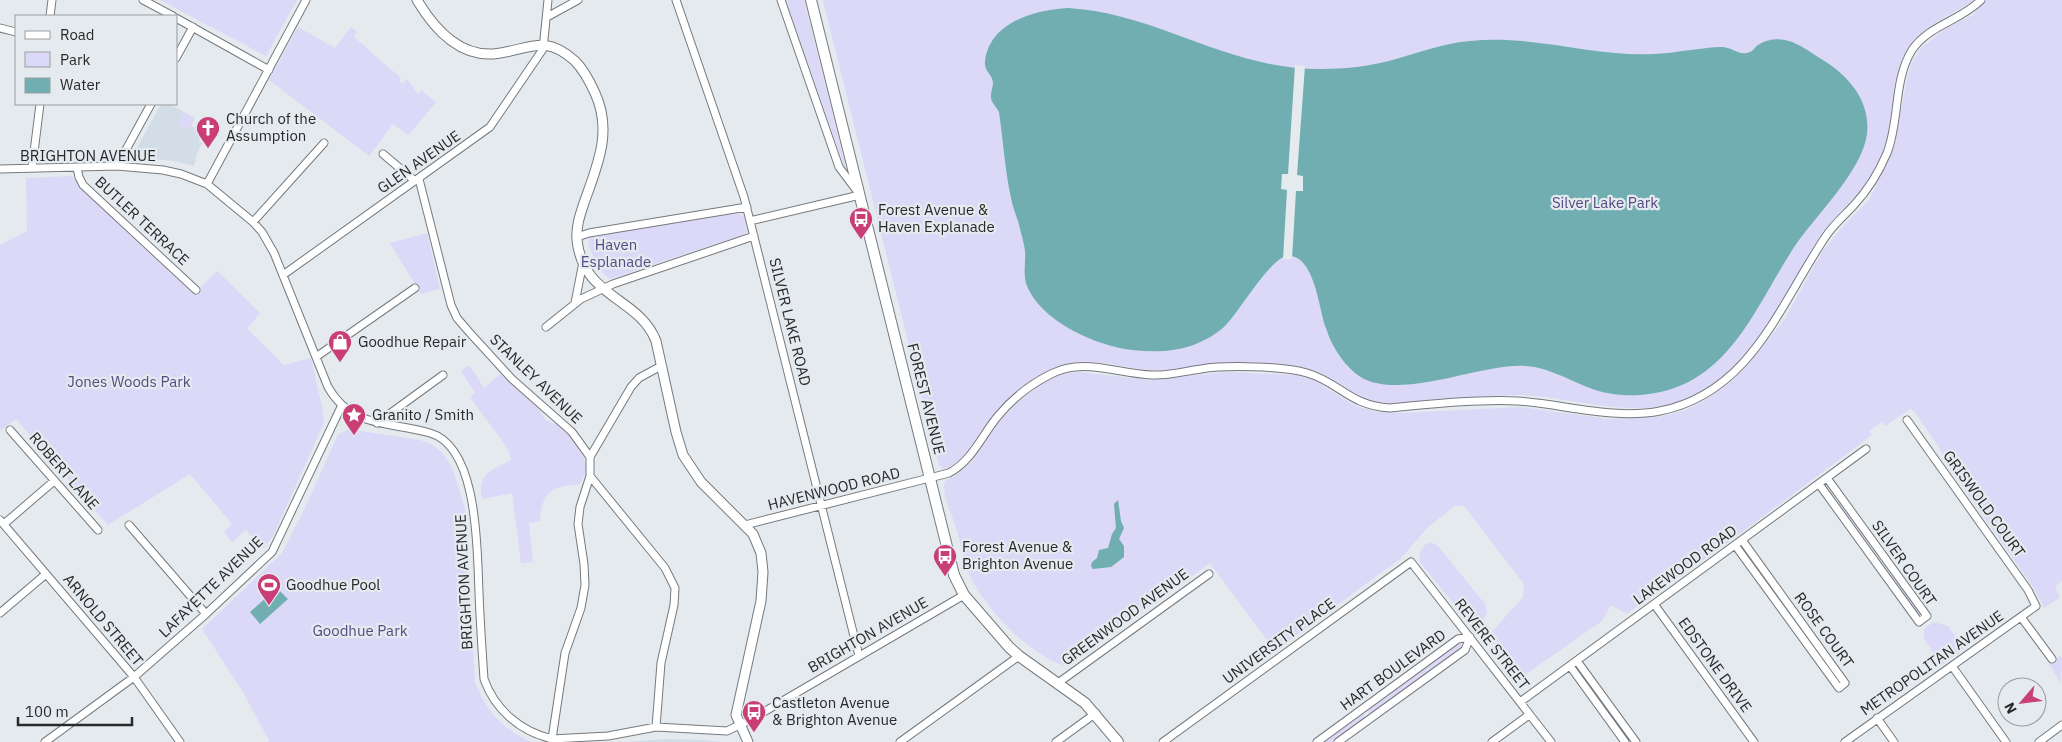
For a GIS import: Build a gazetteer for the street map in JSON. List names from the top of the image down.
{
  "streets": {
    "main road": ["FOREST AVENUE"],
    "street": [
      "BRIGHTON AVENUE",
      "GLEN AVENUE",
      "BUTLER TERRACE",
      "SILVER LAKE ROAD",
      "STANLEY AVENUE",
      "ROBERT LANE",
      "HAVENWOOD ROAD",
      "GRISWOLD COURT",
      "SILVER COURT",
      "LAKEWOOD ROAD",
      "LAFAYETTE AVENUE",
      "GREENWOOD AVENUE",
      "ARNOLD STREET",
      "ROSE COURT",
      "UNIVERSITY PLACE",
      "REVERE STREET",
      "METROPOLITAN AVENUE",
      "EDSTONE DRIVE",
      "HART BOULEVARD"
    ]
  },
  "crossings": [
    ["BRIGHTON AVENUE", "GLEN AVENUE"],
    ["BRIGHTON AVENUE", "BUTLER TERRACE"],
    ["BRIGHTON AVENUE", "SILVER LAKE ROAD"],
    ["BRIGHTON AVENUE", "FOREST AVENUE"],
    ["BRIGHTON AVENUE", "LAFAYETTE AVENUE"],
    ["GLEN AVENUE", "STANLEY AVENUE"],
    ["SILVER LAKE ROAD", "HAVENWOOD ROAD"],
    ["FOREST AVENUE", "HAVENWOOD ROAD"],
    ["FOREST AVENUE", "GREENWOOD AVENUE"],
    ["GRISWOLD COURT", "METROPOLITAN AVENUE"],
    ["SILVER COURT", "LAKEWOOD ROAD"],
    ["LAKEWOOD ROAD", "ROSE COURT"],
    ["LAKEWOOD ROAD", "REVERE STREET"],
    ["LAKEWOOD ROAD", "EDSTONE DRIVE"],
    ["LAFAYETTE AVENUE", "ARNOLD STREET"],
    ["UNIVERSITY PLACE", "REVERE STREET"],
    ["REVERE STREET", "HART BOULEVARD"]
  ],
  "parks": [
    "Silver Lake Park",
    "Haven Esplanade",
    "Jones Woods Park",
    "Goodhue Park"
  ],
  "places": {
    "church": ["Church of the Assumption"],
    "bus stop": ["Forest Avenue & Haven Explanade", "Forest Avenue & Brighton Avenue", "Castleton Avenue & Brighton Avenue"],
    "shop": ["Goodhue Repair"],
    "place": ["Granito / Smith"],
    "sports": ["Goodhue Pool"]
  },
  "legend": ["Road", "Park", "Water"],
  "scale_bar": "100 m",
  "north": "bottom left"
}
